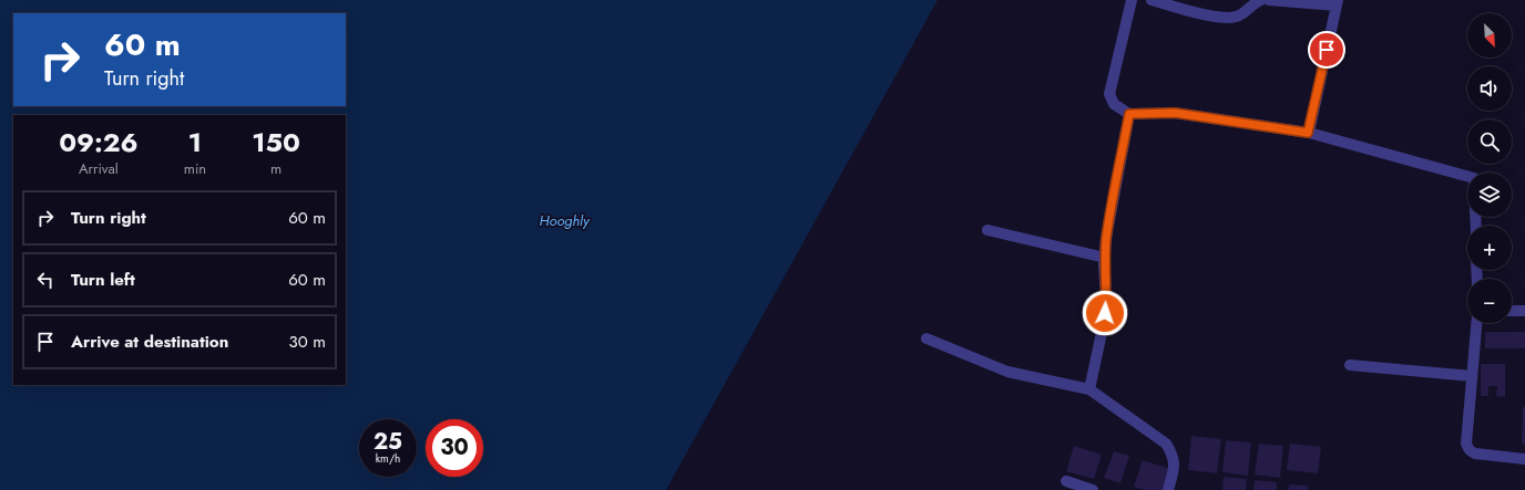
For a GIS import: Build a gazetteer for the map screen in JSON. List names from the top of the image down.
{
  "water": ["Hooghly"],
  "north": "bottom right",
  "page": {
    "map_buttons": ["+", "−"],
    "turn": ["60 m", "Turn right"],
    "eta": [
      "09:26",
      "Arrival",
      "1",
      "min",
      "150",
      "m"
    ],
    "list": [
      {
        "name": "Turn right",
        "value": "60 m"
      },
      {
        "name": "Turn left",
        "value": "60 m"
      },
      {
        "name": "Arrive at destination",
        "value": "30 m"
      }
    ],
    "speed": "25 km/h",
    "limit": "30"
  }
}
